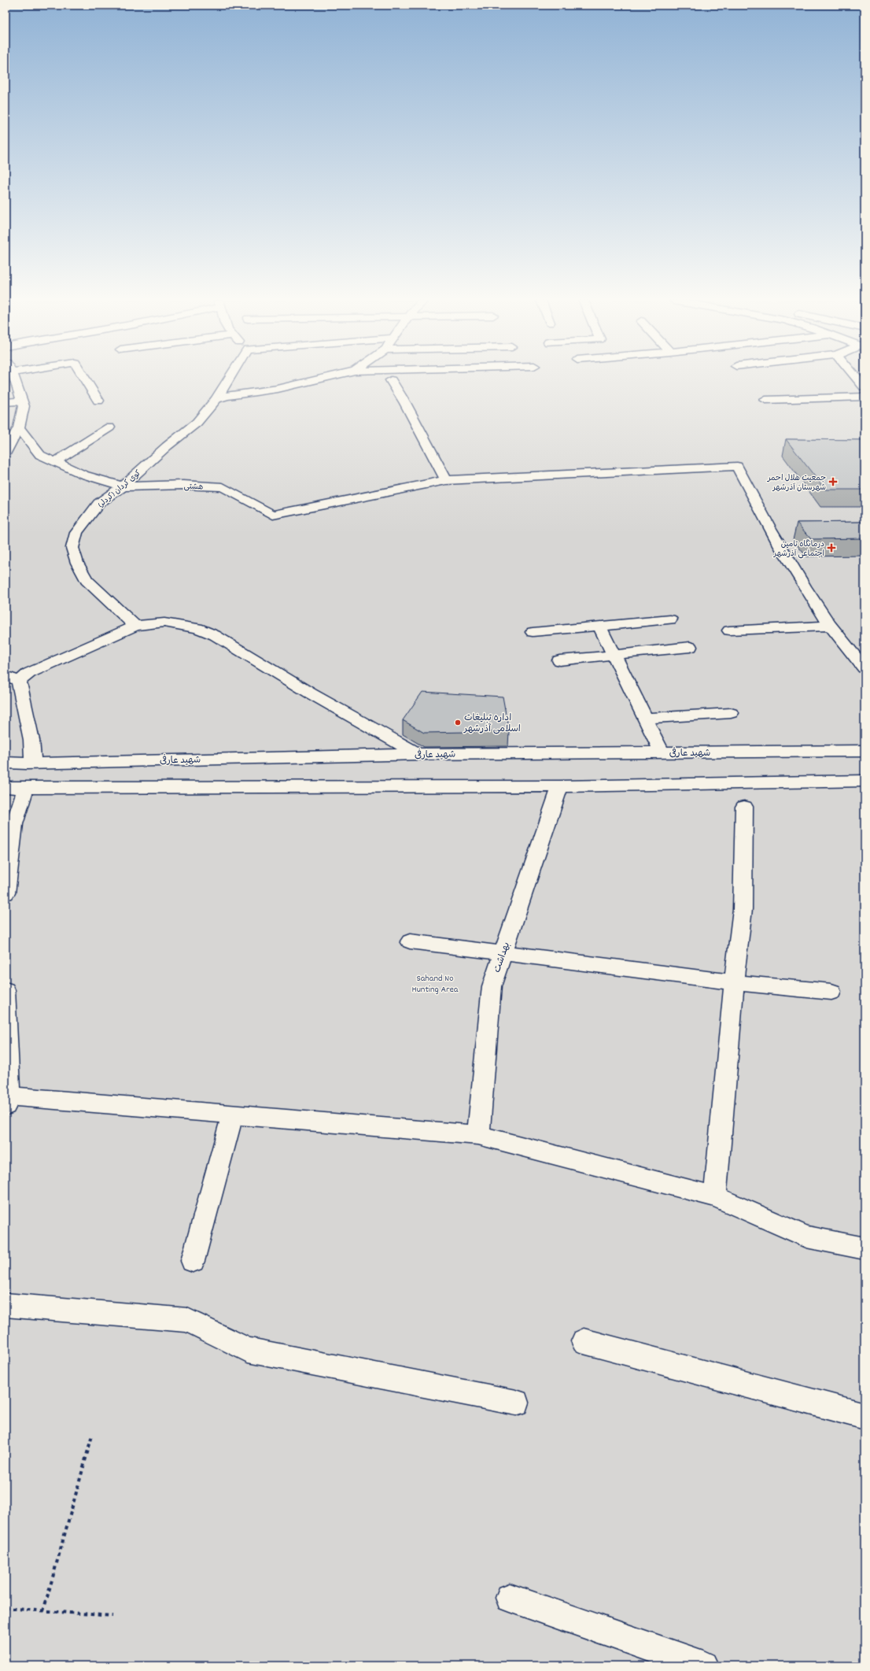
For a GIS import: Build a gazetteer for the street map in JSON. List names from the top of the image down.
{
  "streets": {
    "street": [
      "هشتی",
      "کوی کردان (کردلر)",
      "شهید عارفی",
      "بهداشت"
    ]
  },
  "crossings": [
    ["هشتی", "کوی کردان (کردلر)"]
  ],
  "parks": ["Sahand No Hunting Area"],
  "places": {
    "health": ["جمعیت هلال احمر شهرستان آذرشهر", "درمانگاه تامین اجتماعی آذرشهر"],
    "other": ["اداره تبلیغات اسلامی آذرشهر"]
  }
}
